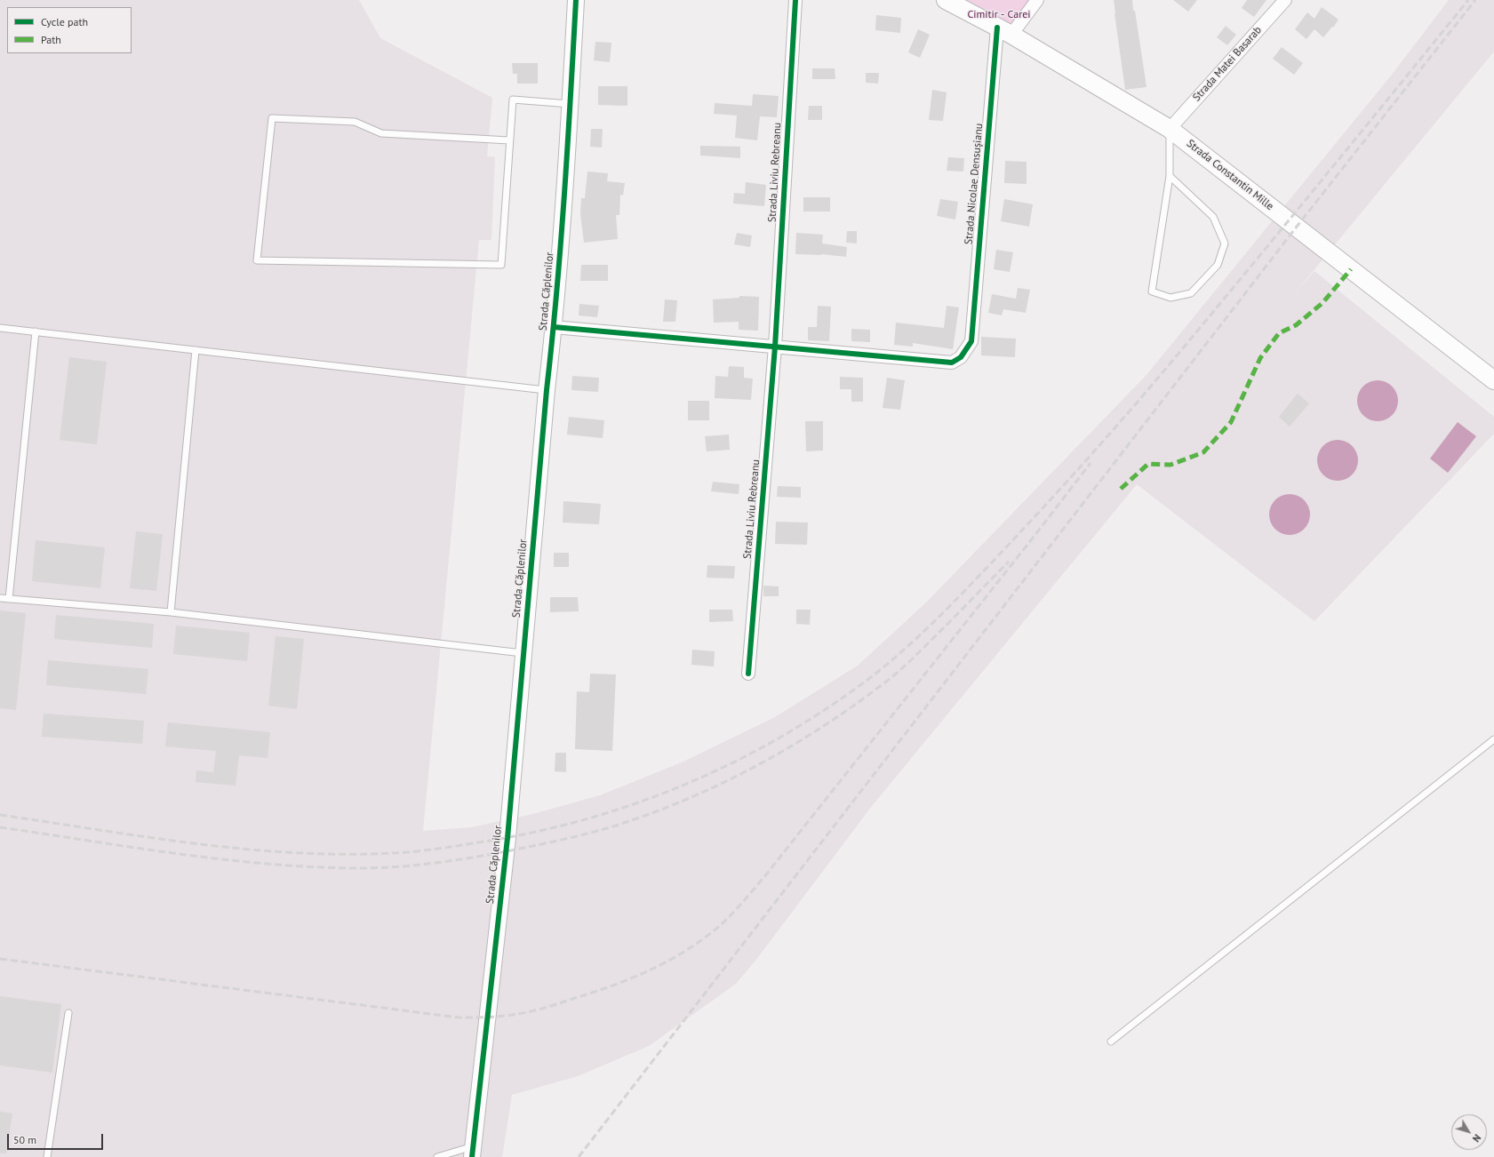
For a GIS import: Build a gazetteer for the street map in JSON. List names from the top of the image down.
{
  "streets": {
    "main road": ["Strada Constantin Mille"],
    "street": [
      "Strada Matei Basarab",
      "Strada Liviu Rebreanu",
      "Strada Nicolae Densușianu",
      "Strada Căplenilor"
    ]
  },
  "crossings": [
    ["Strada Matei Basarab", "Strada Constantin Mille"],
    ["Strada Liviu Rebreanu", "Strada Nicolae Densușianu"],
    ["Strada Constantin Mille", "Strada Nicolae Densușianu"]
  ],
  "parks": ["Cimitir - Carei"],
  "legend": ["Cycle path", "Path"],
  "scale_bar": "50 m",
  "north": "bottom right"
}
